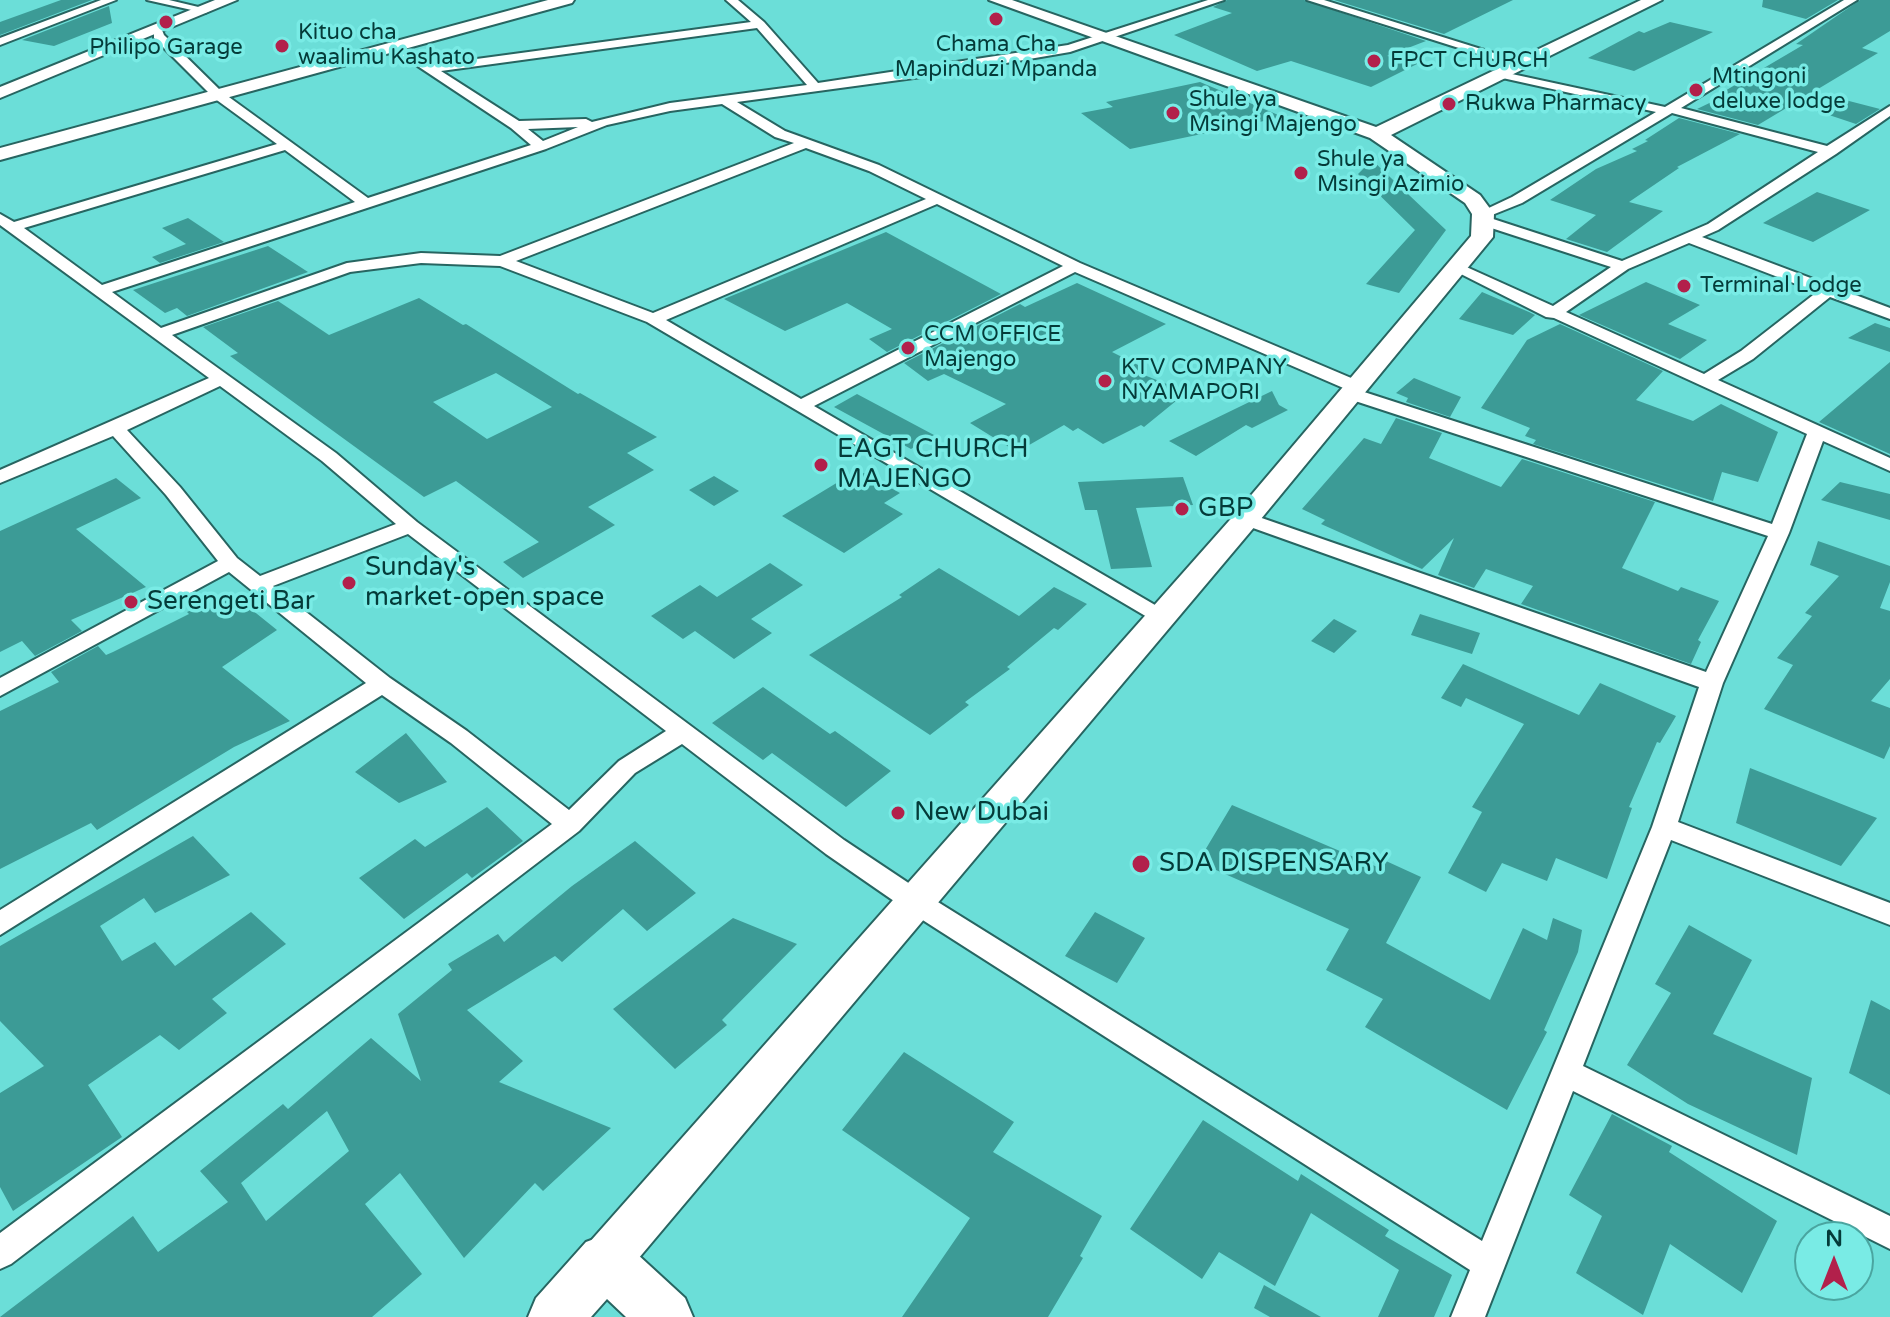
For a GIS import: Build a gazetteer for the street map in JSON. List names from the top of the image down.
{
  "places": [
    "Chama Cha Mapinduzi Mpanda",
    "Philipo Garage",
    "Kituo cha waalimu Kashato",
    "FPCT CHURCH",
    "Mtingoni deluxe lodge",
    "Rukwa Pharmacy",
    "Shule ya Msingi Majengo",
    "Shule ya Msingi Azimio",
    "Terminal Lodge",
    "CCM OFFICE Majengo",
    "KTV COMPANY NYAMAPORI",
    "EAGT CHURCH MAJENGO",
    "GBP",
    "Sunday's market-open space",
    "Serengeti Bar",
    "New Dubai",
    "SDA DISPENSARY"
  ],
  "north": "top"
}
